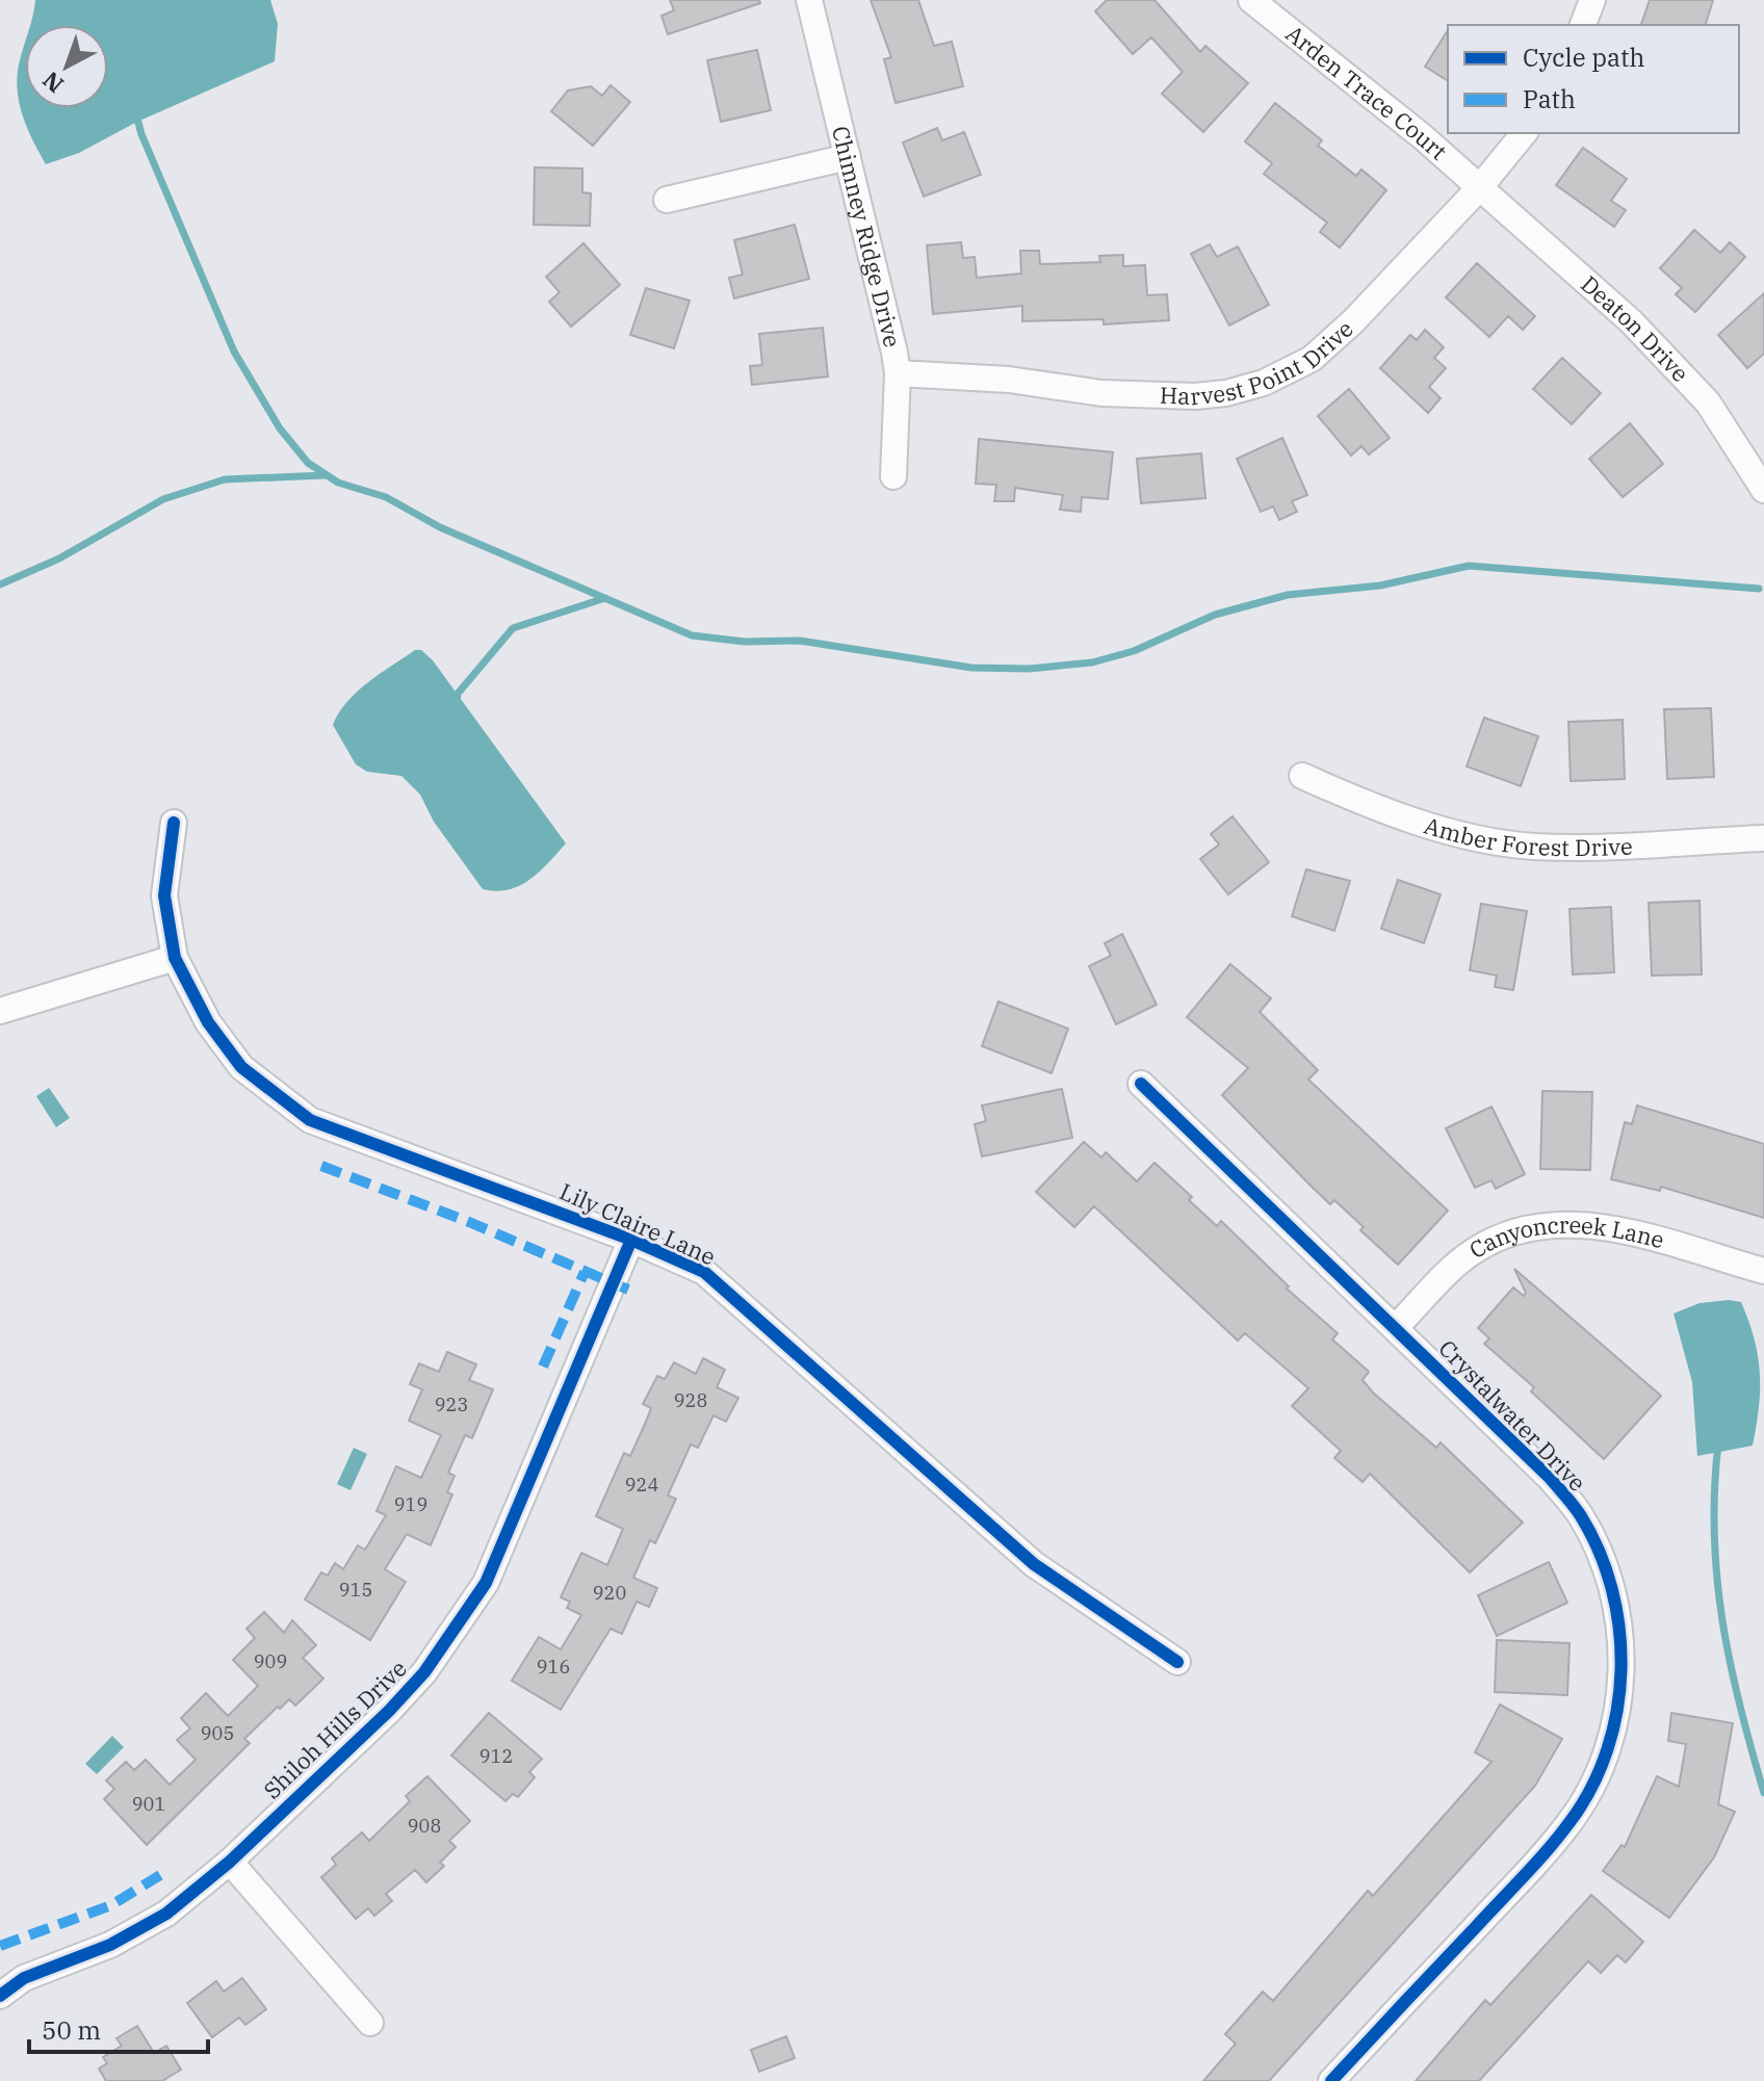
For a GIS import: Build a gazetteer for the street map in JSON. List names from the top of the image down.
{
  "streets": {
    "street": [
      "Arden Trace Court",
      "Chimney Ridge Drive",
      "Deaton Drive",
      "Harvest Point Drive",
      "Amber Forest Drive",
      "Lily Claire Lane",
      "Canyoncreek Lane",
      "Crystalwater Drive",
      "Shiloh Hills Drive"
    ]
  },
  "crossings": [
    ["Arden Trace Court", "Deaton Drive"],
    ["Arden Trace Court", "Harvest Point Drive"],
    ["Chimney Ridge Drive", "Harvest Point Drive"],
    ["Deaton Drive", "Harvest Point Drive"],
    ["Lily Claire Lane", "Shiloh Hills Drive"],
    ["Canyoncreek Lane", "Crystalwater Drive"]
  ],
  "house_numbers": [
    "928",
    "923",
    "924",
    "919",
    "915",
    "920",
    "909",
    "916",
    "905",
    "912",
    "901",
    "908"
  ],
  "legend": ["Cycle path", "Path"],
  "scale_bar": "50 m",
  "north": "bottom left"
}
